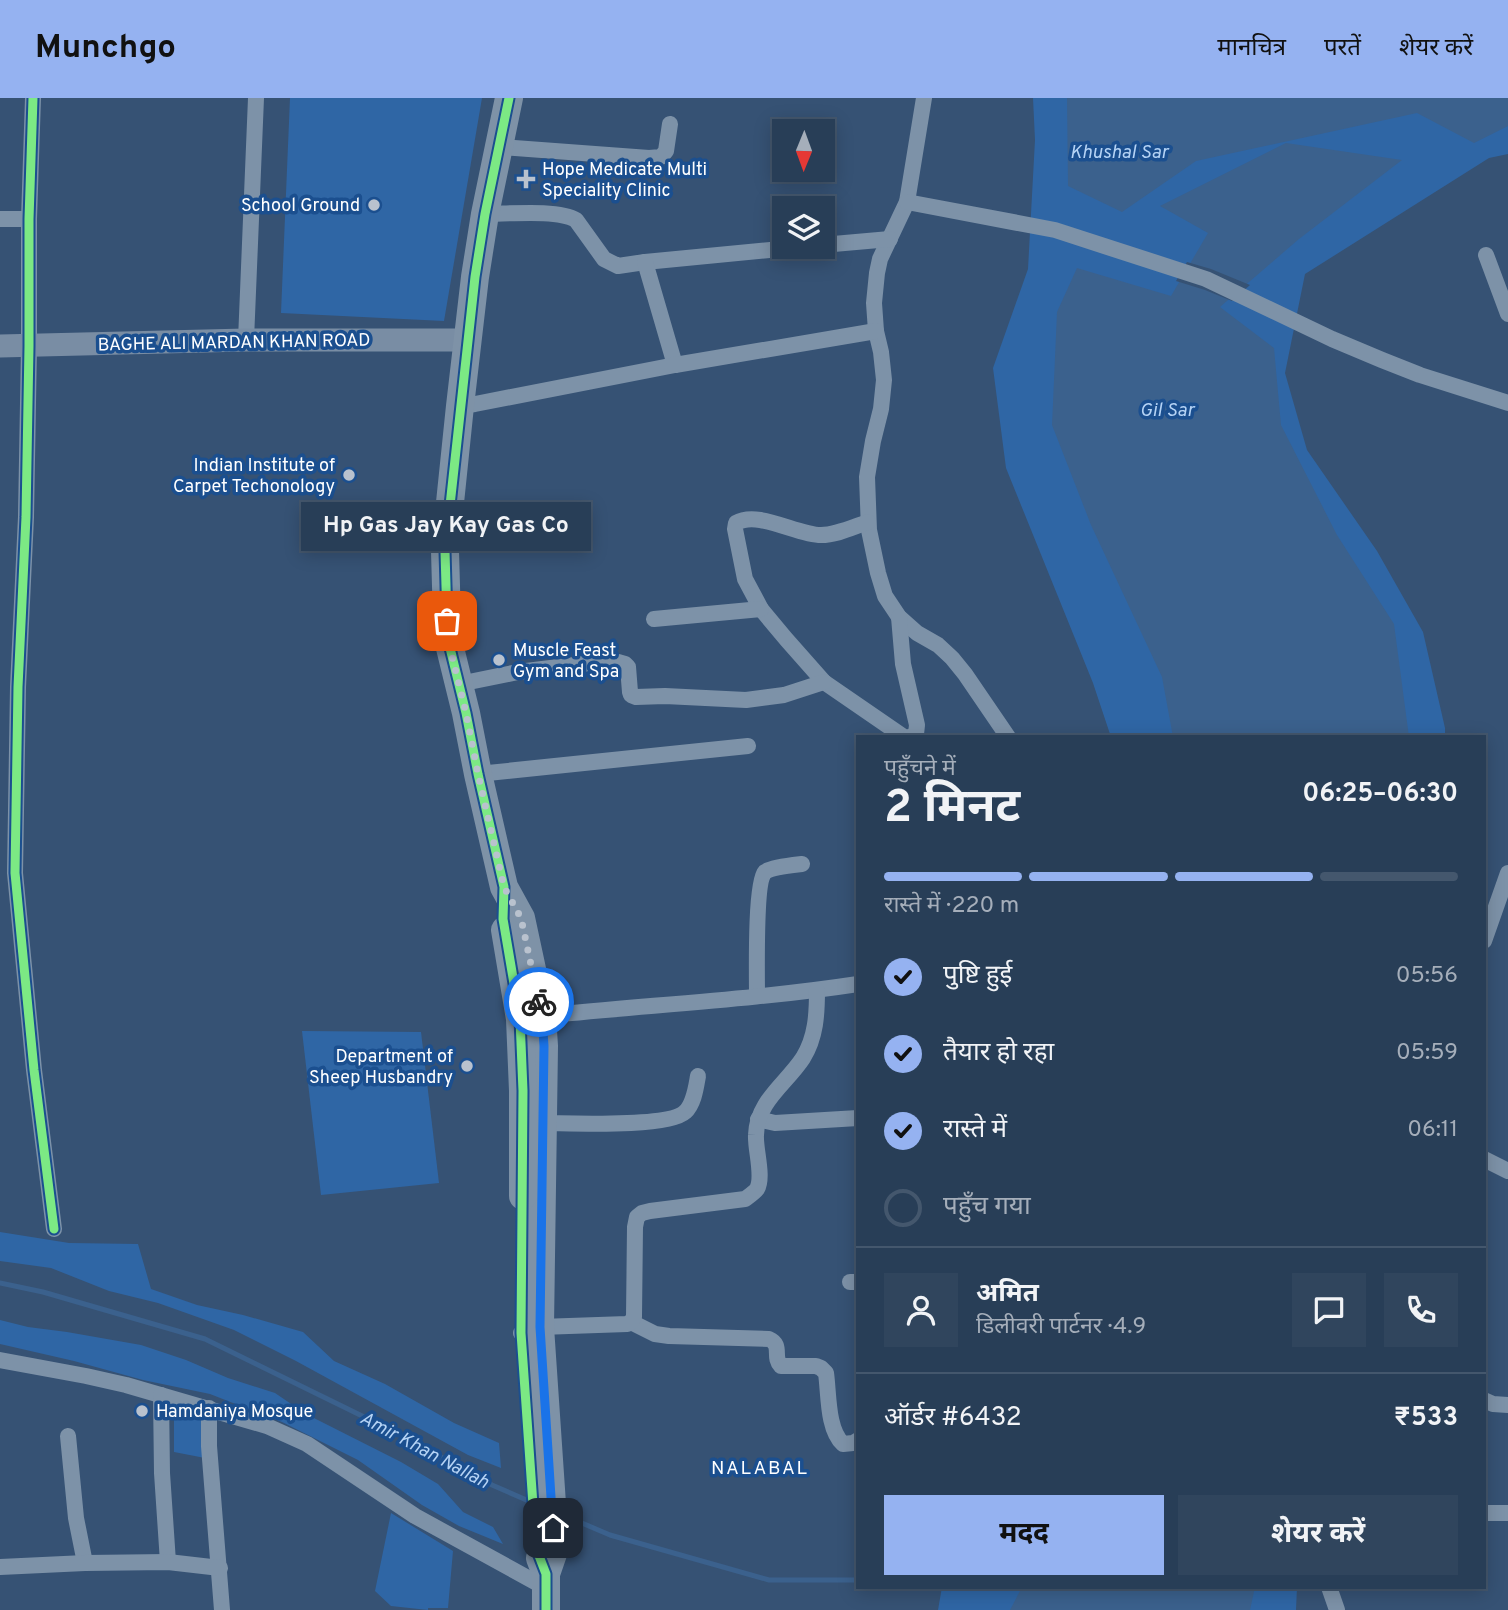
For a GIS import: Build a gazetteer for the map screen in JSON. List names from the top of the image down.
{
  "streets": {
    "main road": ["BAGHE ALI MARDAN KHAN ROAD"]
  },
  "districts": ["NALABAL"],
  "water": ["Khushal Sar", "Gil Sar", "Amir Khan Nallah"],
  "places": {
    "health": ["Hope Medicate Multi Speciality Clinic"],
    "other": [
      "School Ground",
      "Indian Institute of Carpet Techonology",
      "Hp Gas Jay Kay Gas Co",
      "Muscle Feast Gym and Spa",
      "Department of Sheep Husbandry",
      "Hamdaniya Mosque"
    ]
  },
  "north": "bottom",
  "page": {
    "header": "Munchgo",
    "nav": ["मानचित्र", "परतें", "शेयर करें"],
    "bubble": "Hp Gas Jay Kay Gas Co",
    "heading": ["2 मिनट", "पहुँचने में", "06:25–06:30"],
    "panel": [
      "अमित",
      "डिलीवरी पार्टनर · 4.9",
      "ऑर्डर #6432",
      "₹533"
    ],
    "bar": "रास्ते में · 220 m",
    "list": [
      ["पुष्टि हुई", "05:56"],
      ["तैयार हो रहा", "05:59"],
      ["रास्ते में", "06:11"],
      "पहुँच गया"
    ],
    "buttons": ["मदद", "शेयर करें"]
  }
}
